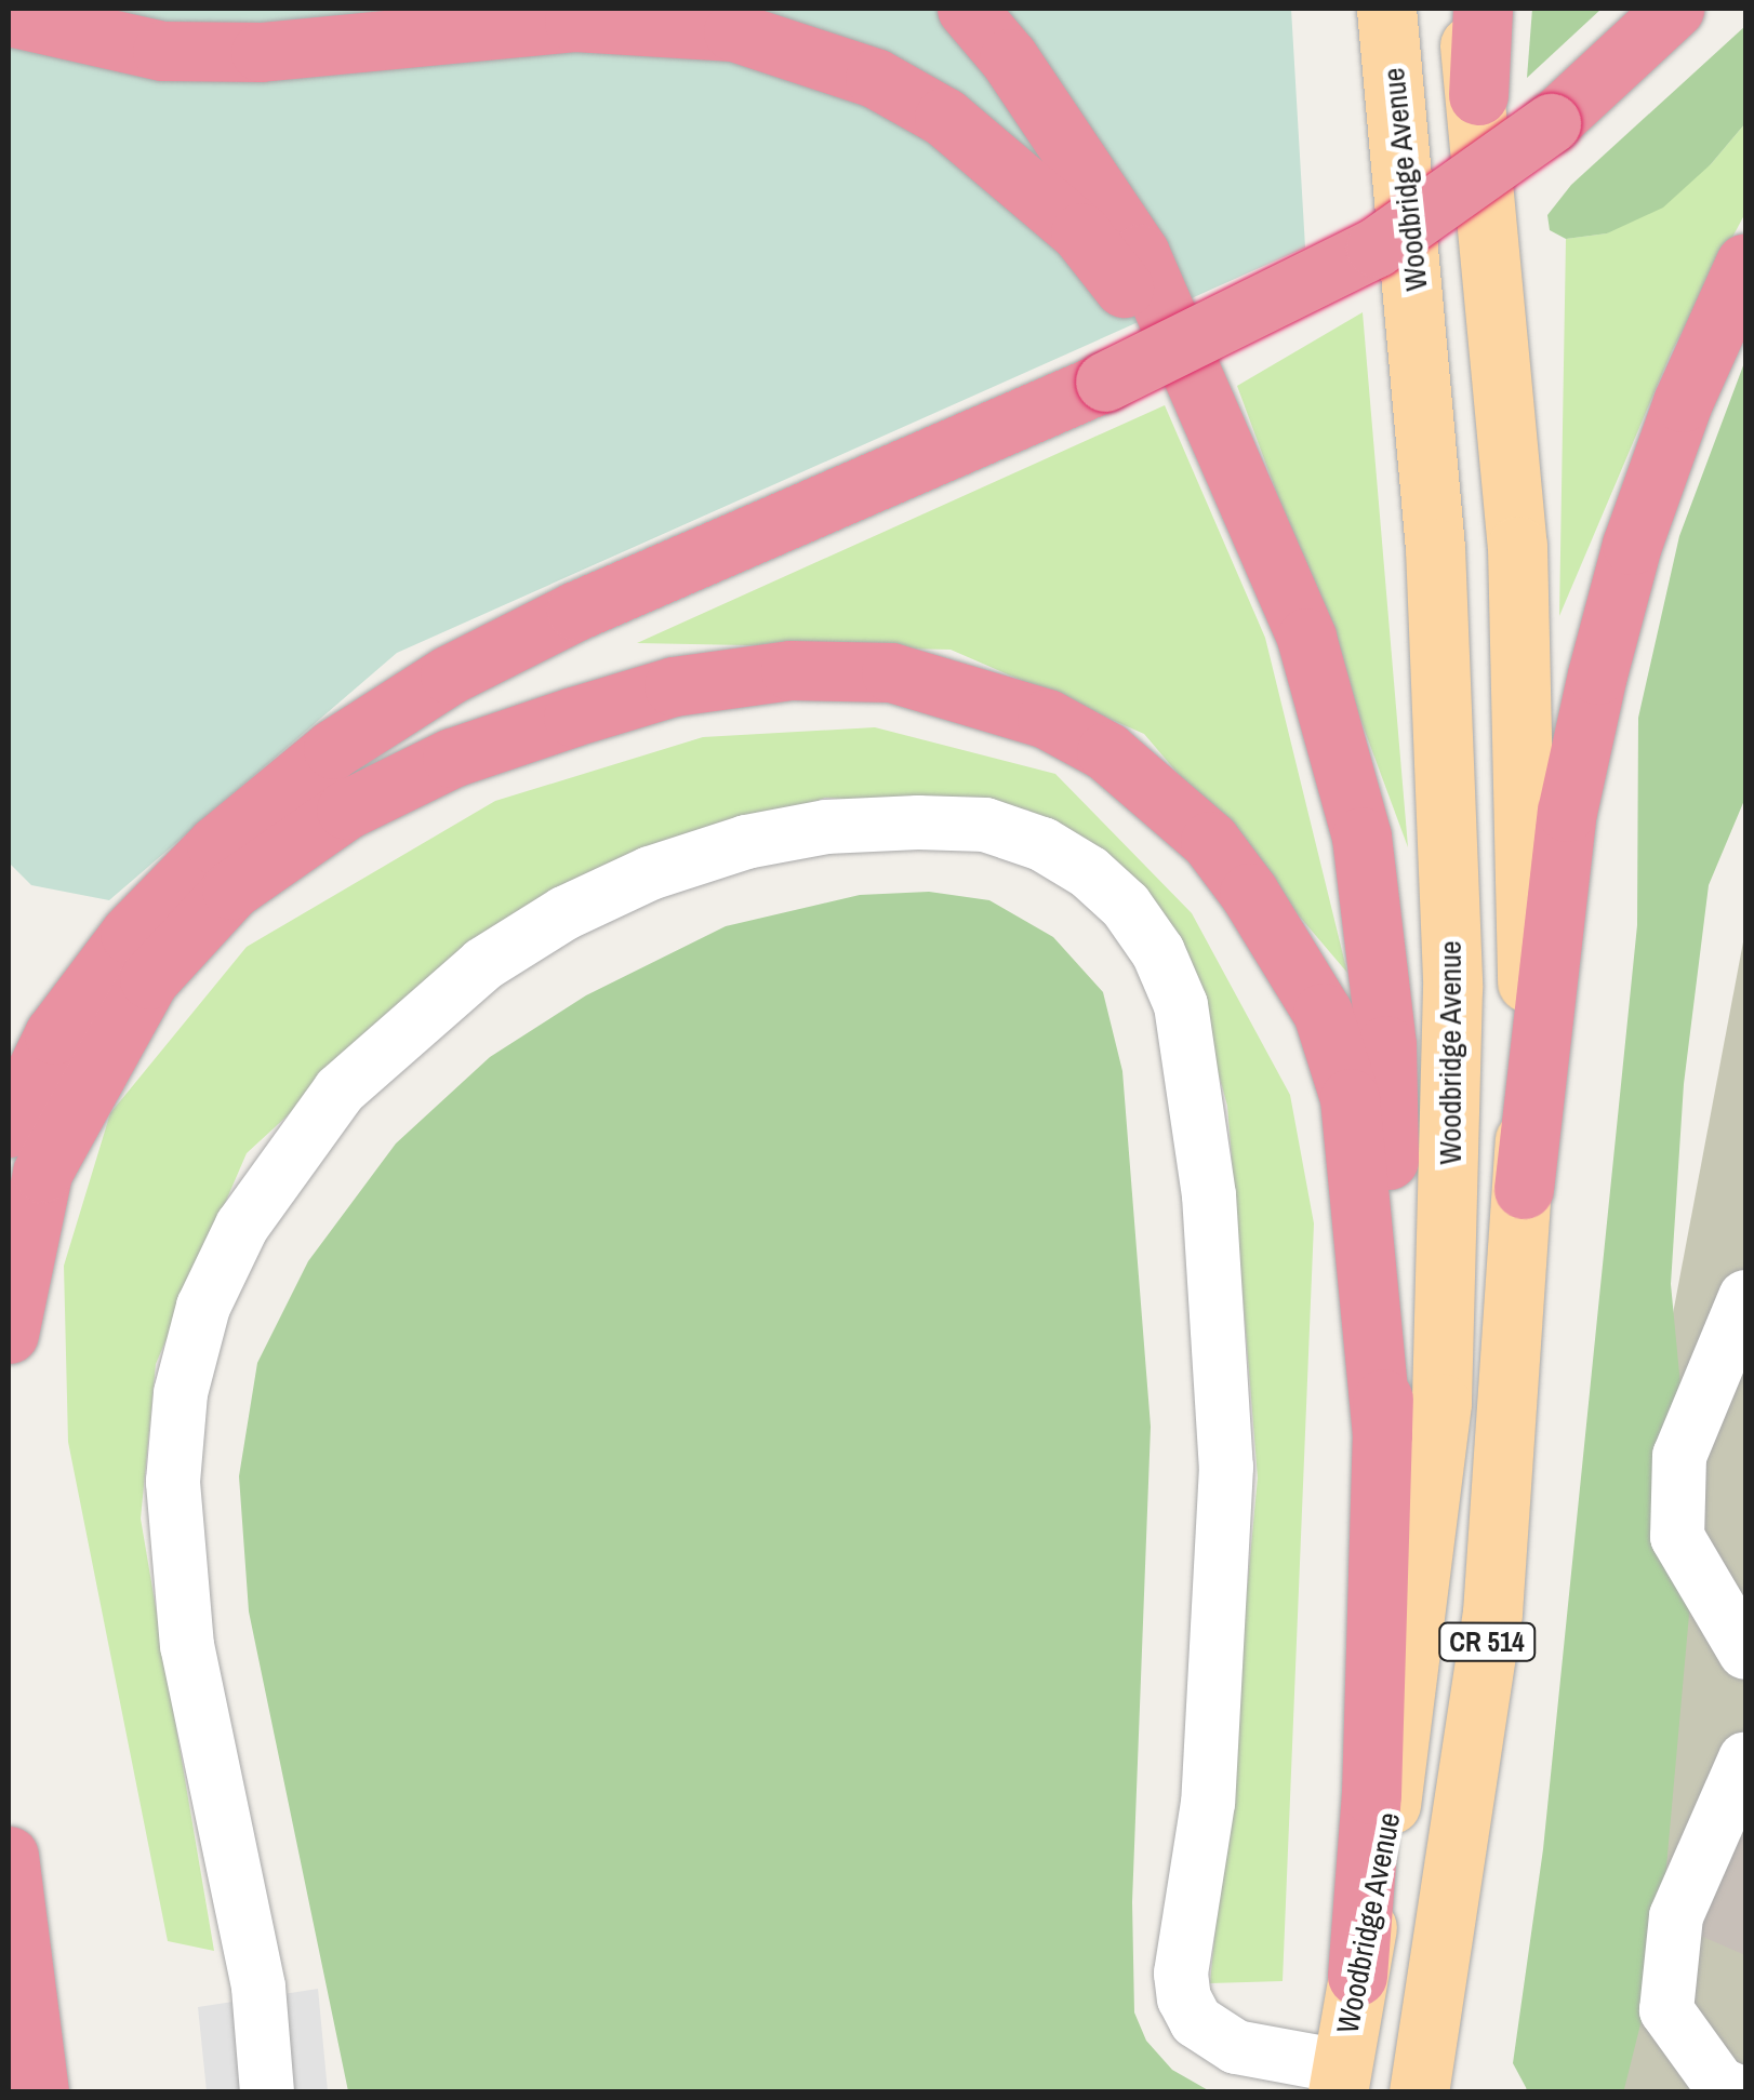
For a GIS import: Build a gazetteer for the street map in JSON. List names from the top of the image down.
{
  "streets": {
    "main road": ["Woodbridge Avenue", "CR 514"]
  }
}
